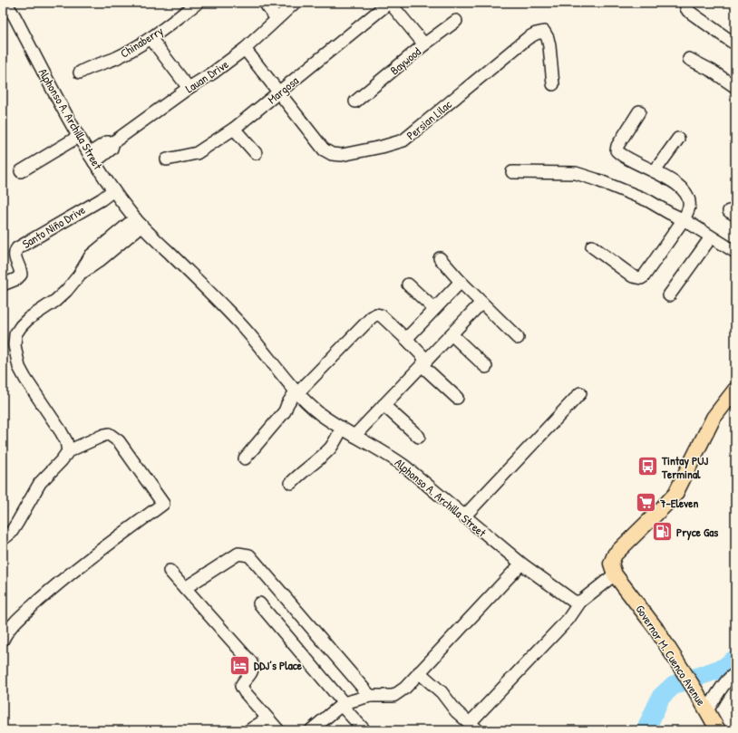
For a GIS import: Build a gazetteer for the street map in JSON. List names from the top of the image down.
{
  "streets": {
    "main road": ["Governor M. Cuenco Avenue"],
    "street": [
      "Chinaberry",
      "Baywood",
      "Lauan Drive",
      "Margosa",
      "Alphonso A. Archilla Street",
      "Persian Lilac",
      "Santo Niño Drive"
    ]
  },
  "crossings": [
    ["Baywood", "Margosa"],
    ["Lauan Drive", "Alphonso A. Archilla Street"],
    ["Lauan Drive", "Persian Lilac"],
    ["Margosa", "Persian Lilac"],
    ["Alphonso A. Archilla Street", "Santo Niño Drive"]
  ],
  "places": {
    "bus stop": ["Tintay PUJ Terminal"],
    "supermarket": ["7-Eleven"],
    "fuel station": ["Pryce Gas"],
    "hotel": ["DDJ’s Place"]
  }
}
